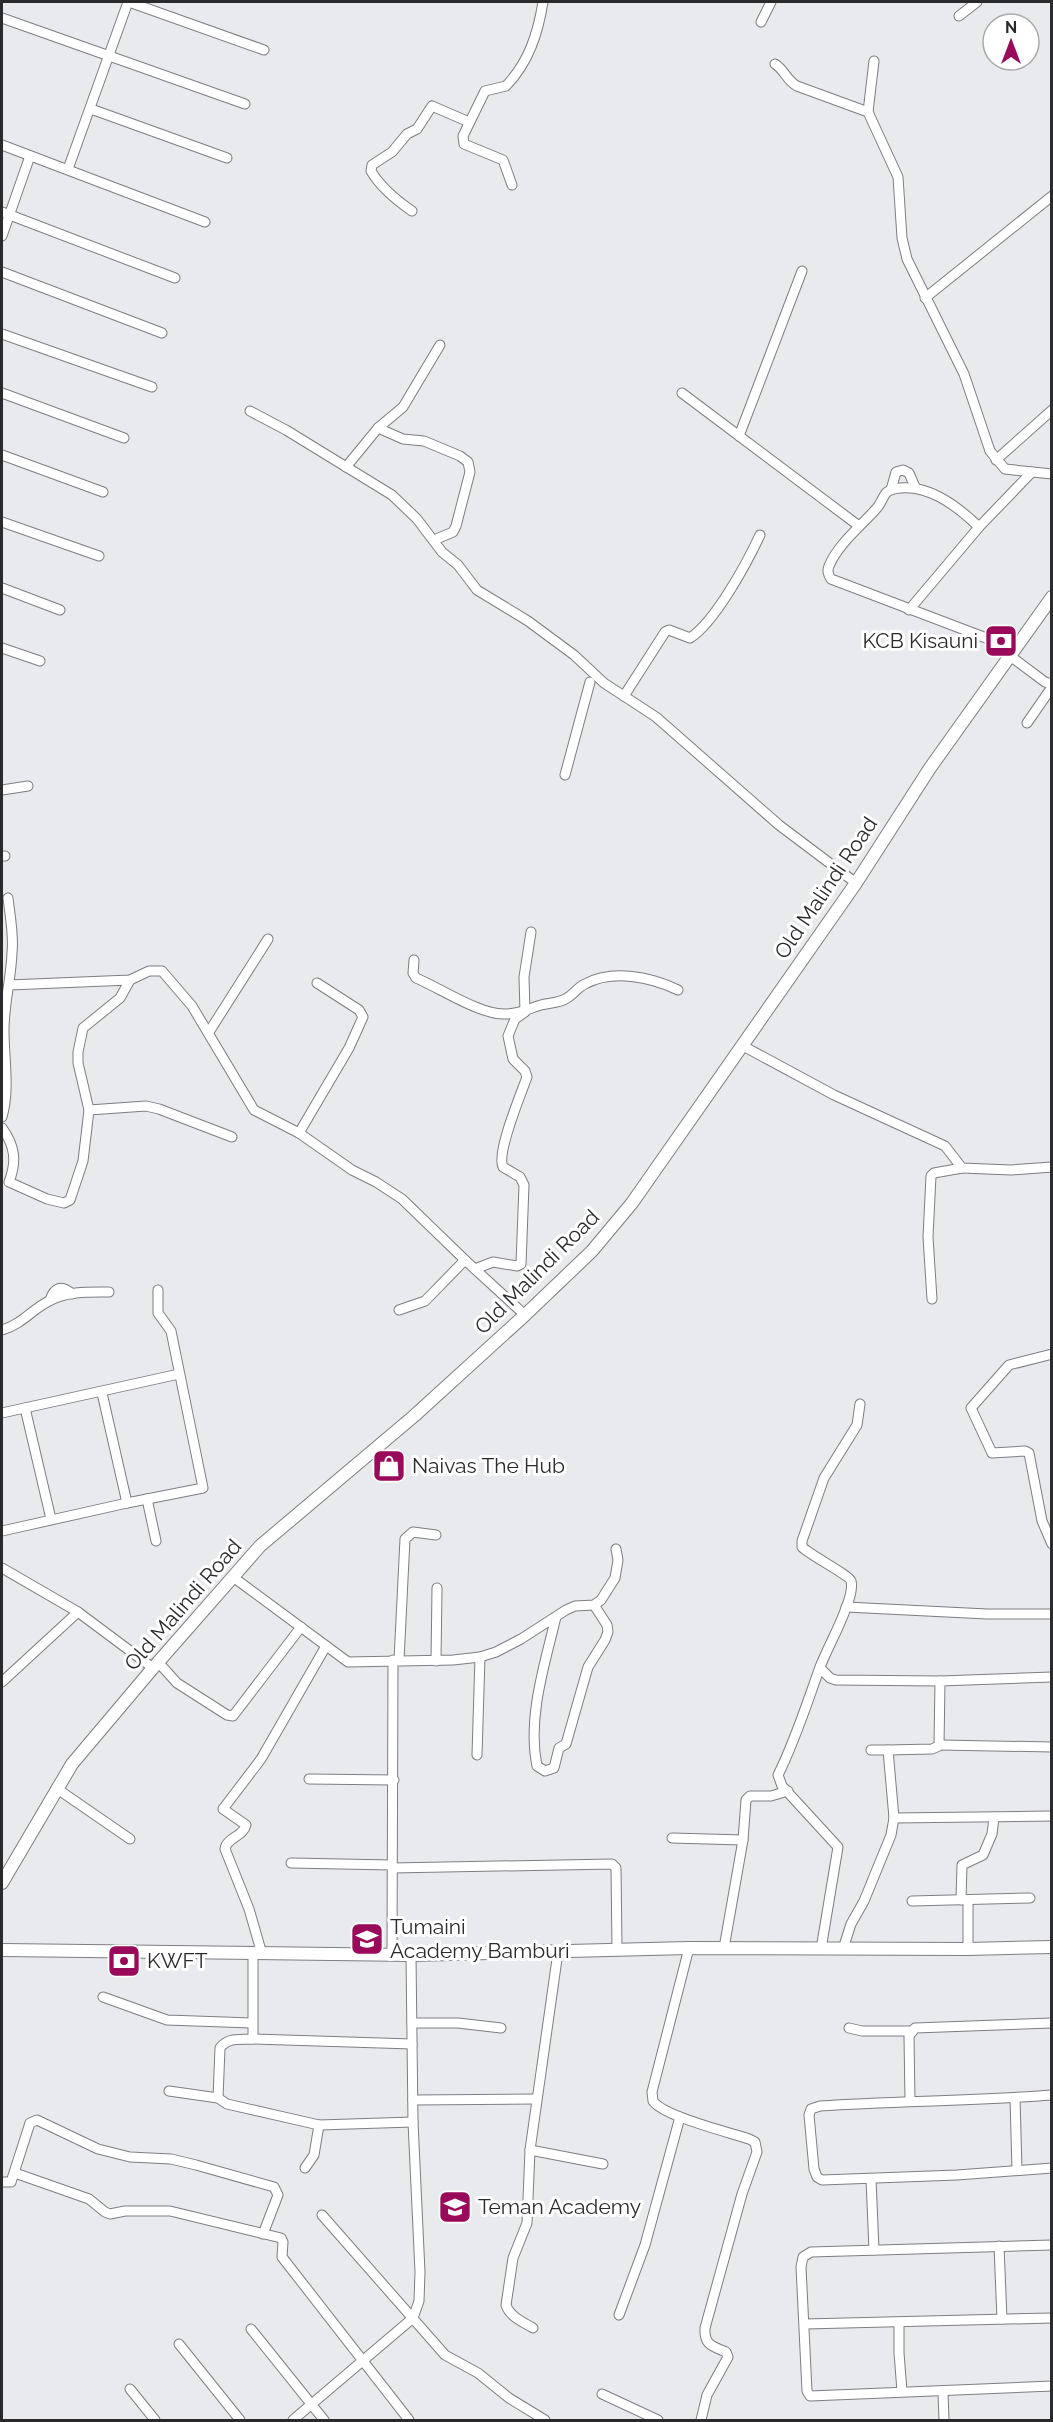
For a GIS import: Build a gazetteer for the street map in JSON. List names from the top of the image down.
{
  "streets": {
    "main road": ["Old Malindi Road"]
  },
  "places": {
    "bank": ["KCB Kisauni", "KWFT"],
    "shop": ["Naivas The Hub"],
    "school or university": ["Tumaini Academy Bamburi", "Teman Academy"]
  },
  "north": "top"
}
